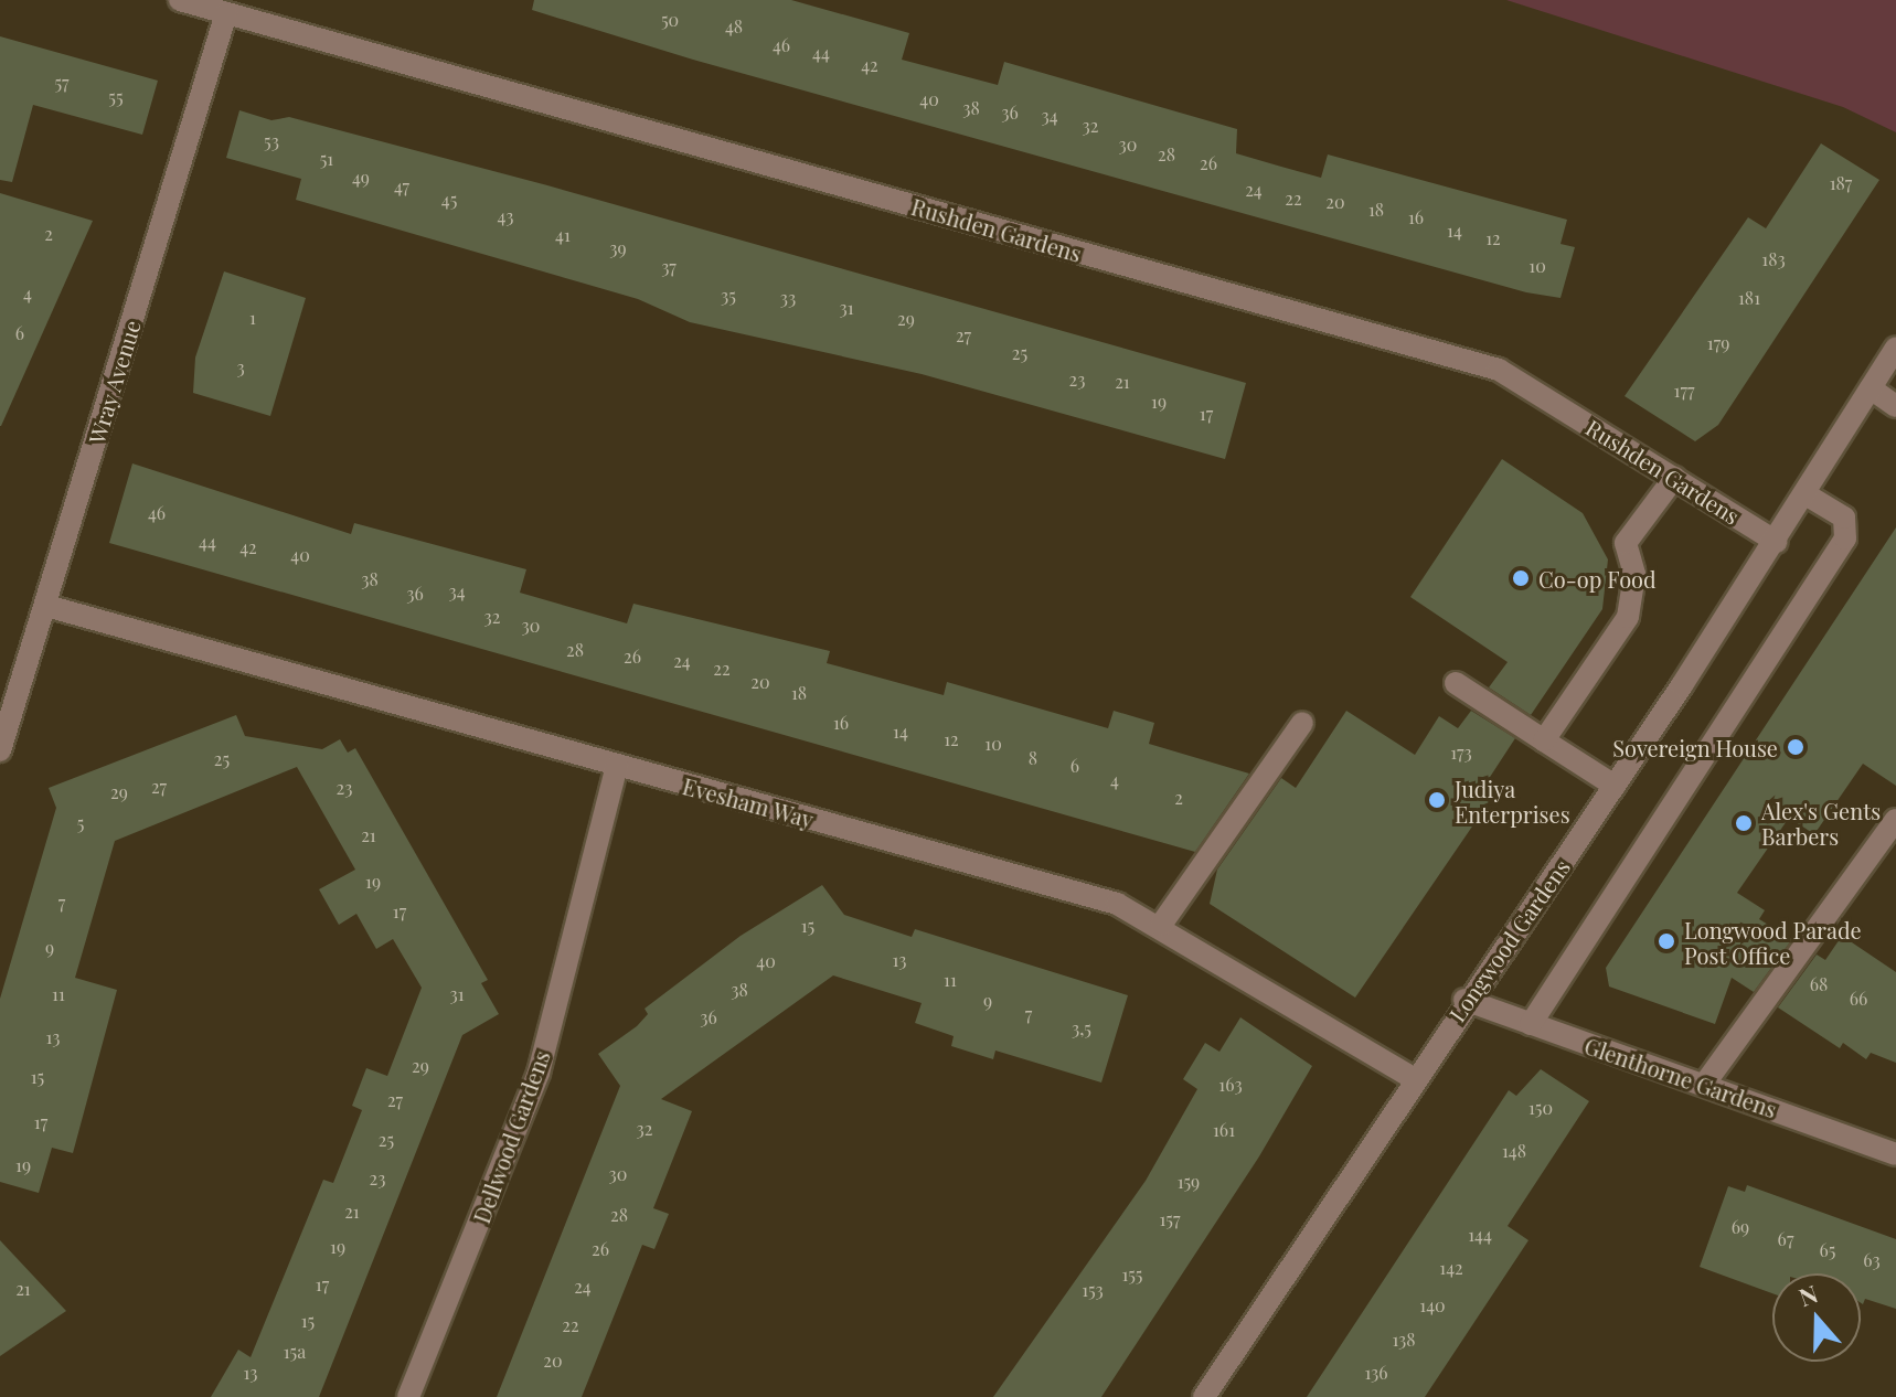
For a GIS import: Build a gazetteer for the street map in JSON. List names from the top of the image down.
{
  "streets": {
    "street": [
      "Rushden Gardens",
      "Wray Avenue",
      "Evesham Way",
      "Longwood Gardens",
      "Glenthorne Gardens",
      "Dellwood Gardens"
    ]
  },
  "crossings": [
    ["Rushden Gardens", "Wray Avenue"],
    ["Rushden Gardens", "Longwood Gardens"],
    ["Wray Avenue", "Evesham Way"],
    ["Evesham Way", "Longwood Gardens"],
    ["Evesham Way", "Dellwood Gardens"],
    ["Longwood Gardens", "Glenthorne Gardens"]
  ],
  "places": [
    "Co-op Food",
    "Sovereign House",
    "Judiya Enterprises",
    "Alex's Gents Barbers",
    "Longwood Parade Post Office"
  ],
  "house_numbers": [
    "50",
    "48",
    "46",
    "44",
    "42",
    "57",
    "55",
    "40",
    "38",
    "36",
    "34",
    "32",
    "53",
    "30",
    "28",
    "51",
    "26",
    "49",
    "187",
    "47",
    "24",
    "22",
    "45",
    "20",
    "18",
    "43",
    "16",
    "14",
    "2",
    "41",
    "12",
    "39",
    "183",
    "10",
    "37",
    "4",
    "35",
    "33",
    "181",
    "31",
    "1",
    "29",
    "6",
    "27",
    "179",
    "25",
    "3",
    "23",
    "21",
    "177",
    "19",
    "17",
    "46",
    "44",
    "42",
    "40",
    "38",
    "34",
    "36",
    "32",
    "30",
    "28",
    "26",
    "24",
    "22",
    "20",
    "18",
    "16",
    "14",
    "12",
    "10",
    "173",
    "8",
    "25",
    "6",
    "4",
    "27",
    "23",
    "29",
    "2",
    "5",
    "21",
    "19",
    "7",
    "17",
    "15",
    "9",
    "13",
    "40",
    "11",
    "68",
    "38",
    "11",
    "31",
    "66",
    "9",
    "7",
    "36",
    "3,5",
    "13",
    "29",
    "15",
    "163",
    "27",
    "150",
    "17",
    "32",
    "161",
    "25",
    "148",
    "19",
    "30",
    "23",
    "159",
    "21",
    "28",
    "157",
    "69",
    "144",
    "67",
    "19",
    "26",
    "65",
    "63",
    "142",
    "155",
    "17",
    "24",
    "21",
    "153",
    "140",
    "15",
    "22",
    "138",
    "15a",
    "20",
    "13",
    "136"
  ],
  "north": "top"
}
